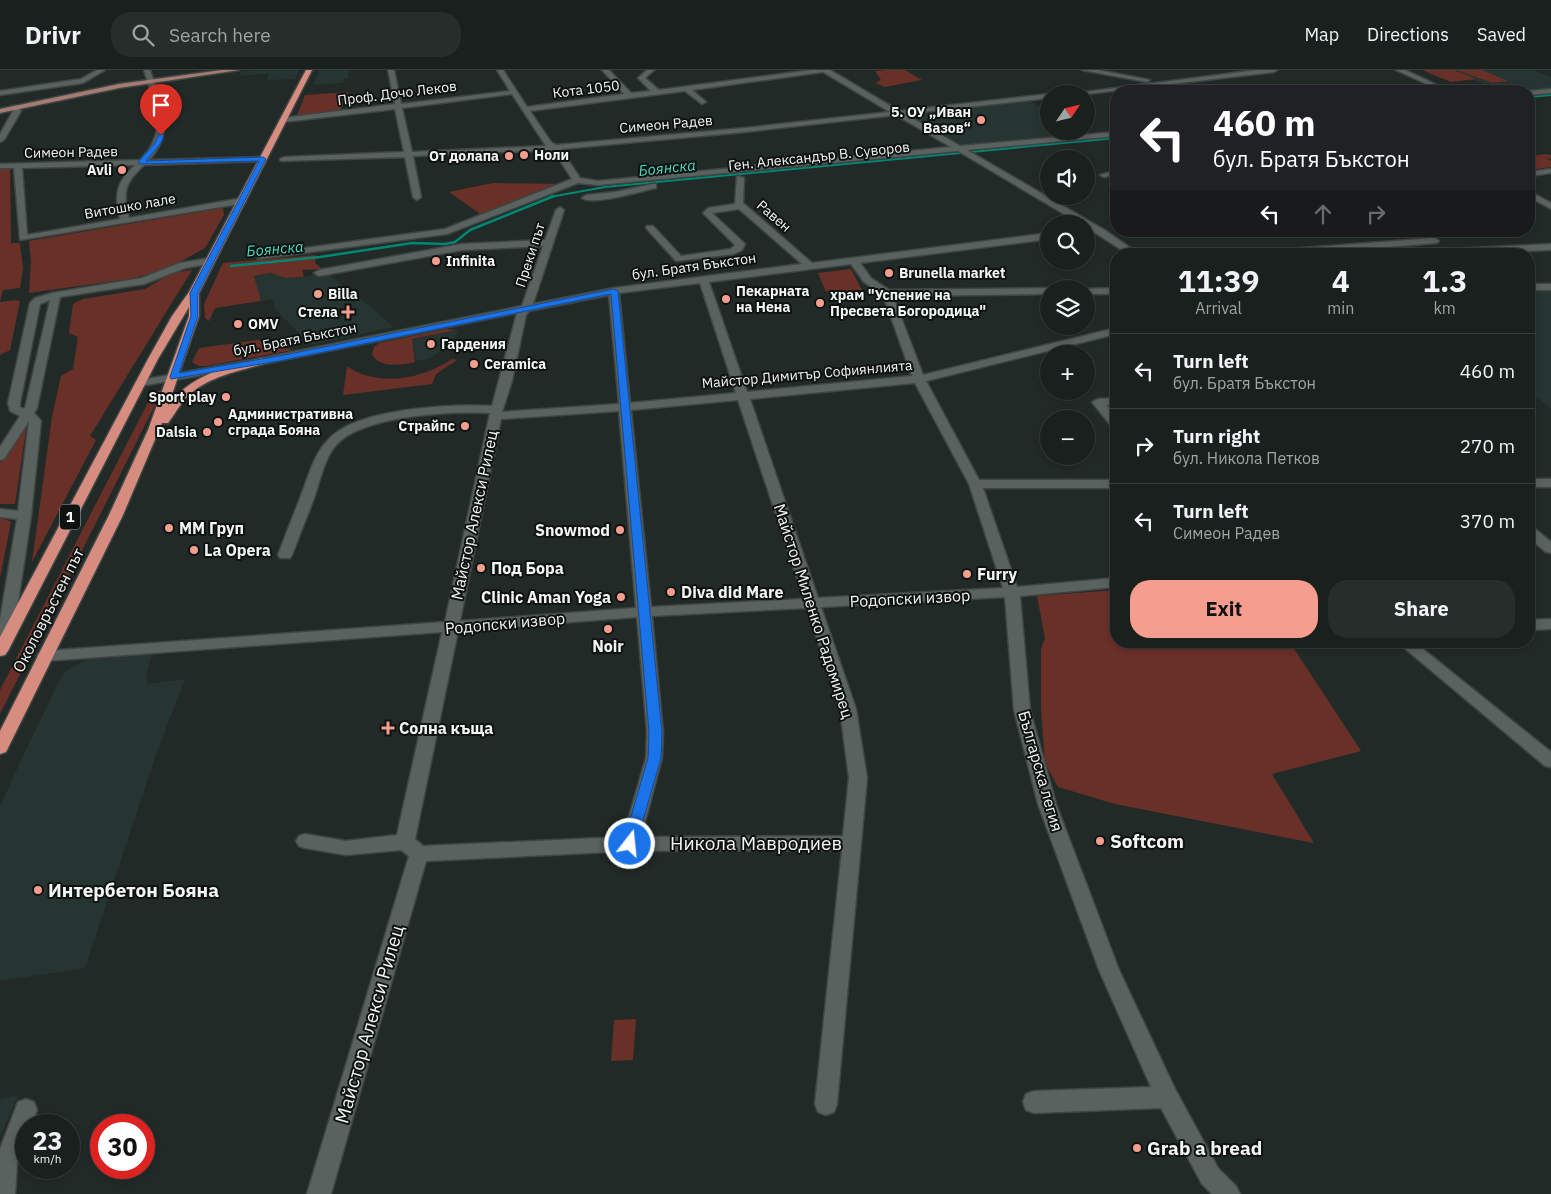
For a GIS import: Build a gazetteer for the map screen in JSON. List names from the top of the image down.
{
  "streets": {
    "highway": ["1", "Околовръстен път"],
    "street": [
      "Кота 1050",
      "Проф. Дочо Леков",
      "Симеон Радев",
      "Ген. Александър В. Суворов",
      "Витошко лале",
      "Равен",
      "Преки път",
      "бул. Братя Бъкстон",
      "Майстор Димитър Софиянлията",
      "Майстор Алекси Рилец",
      "Родопски извор",
      "Майстор Миленко Радомирец",
      "Българска легия",
      "Никола Мавродиев"
    ]
  },
  "crossings": [
    ["Проф. Дочо Леков", "1"],
    ["Симеон Радев", "Витошко лале"],
    ["Симеон Радев", "1"],
    ["Ген. Александър В. Суворов", "Равен"],
    ["Витошко лале", "1"],
    ["Равен", "бул. Братя Бъкстон"],
    ["Преки път", "бул. Братя Бъкстон"],
    ["Преки път", "Майстор Алекси Рилец"],
    ["бул. Братя Бъкстон", "Майстор Алекси Рилец"],
    ["бул. Братя Бъкстон", "1"],
    ["бул. Братя Бъкстон", "Околовръстен път"],
    ["бул. Братя Бъкстон", "Майстор Миленко Радомирец"],
    ["Майстор Димитър Софиянлията", "Майстор Алекси Рилец"],
    ["Майстор Димитър Софиянлията", "Майстор Миленко Радомирец"],
    ["Майстор Димитър Софиянлията", "Българска легия"],
    ["Майстор Алекси Рилец", "Родопски извор"],
    ["Майстор Алекси Рилец", "Никола Мавродиев"],
    ["1", "Околовръстен път"],
    ["Родопски извор", "Околовръстен път"],
    ["Родопски извор", "Майстор Миленко Радомирец"],
    ["Родопски извор", "Българска легия"],
    ["Майстор Миленко Радомирец", "Никола Мавродиев"]
  ],
  "water": ["Боянска"],
  "places": {
    "other": [
      "5. ОУ „Иван Вазов“",
      "Ноли",
      "От долапа",
      "Avli",
      "Infinita",
      "Brunella market",
      "Billa",
      "Пекарната на Нена",
      "храм \"Успение на Пресвета Богородица\"",
      "OMV",
      "Гардения",
      "Ceramica",
      "Sport play",
      "Административна сграда Бояна",
      "Страйпс",
      "Dalsia",
      "ММ Груп",
      "Snowmod",
      "La Opera",
      "Под Бора",
      "Furry",
      "Diva did Mare",
      "Clinic Aman Yoga",
      "Noir",
      "Softcom",
      "Интербетон Бояна",
      "Grab a bread"
    ],
    "health": ["Стела", "Солна къща"]
  },
  "north": "top right",
  "page": {
    "header": "Drivr",
    "search": "Search here",
    "nav": ["Map", "Directions", "Saved"],
    "map_buttons": ["+", "−"],
    "turn": ["460 m", "бул. Братя Бъкстон"],
    "eta": [
      "11:39",
      "Arrival",
      "4",
      "min",
      "1.3",
      "km"
    ],
    "list": [
      {
        "name": "Turn left",
        "note": "бул. Братя Бъкстон",
        "value": "460 m"
      },
      {
        "name": "Turn right",
        "note": "бул. Никола Петков",
        "value": "270 m"
      },
      {
        "name": "Turn left",
        "note": "Симеон Радев",
        "value": "370 m"
      }
    ],
    "buttons": ["Exit", "Share"],
    "speed": "23 km/h",
    "limit": "30"
  }
}
